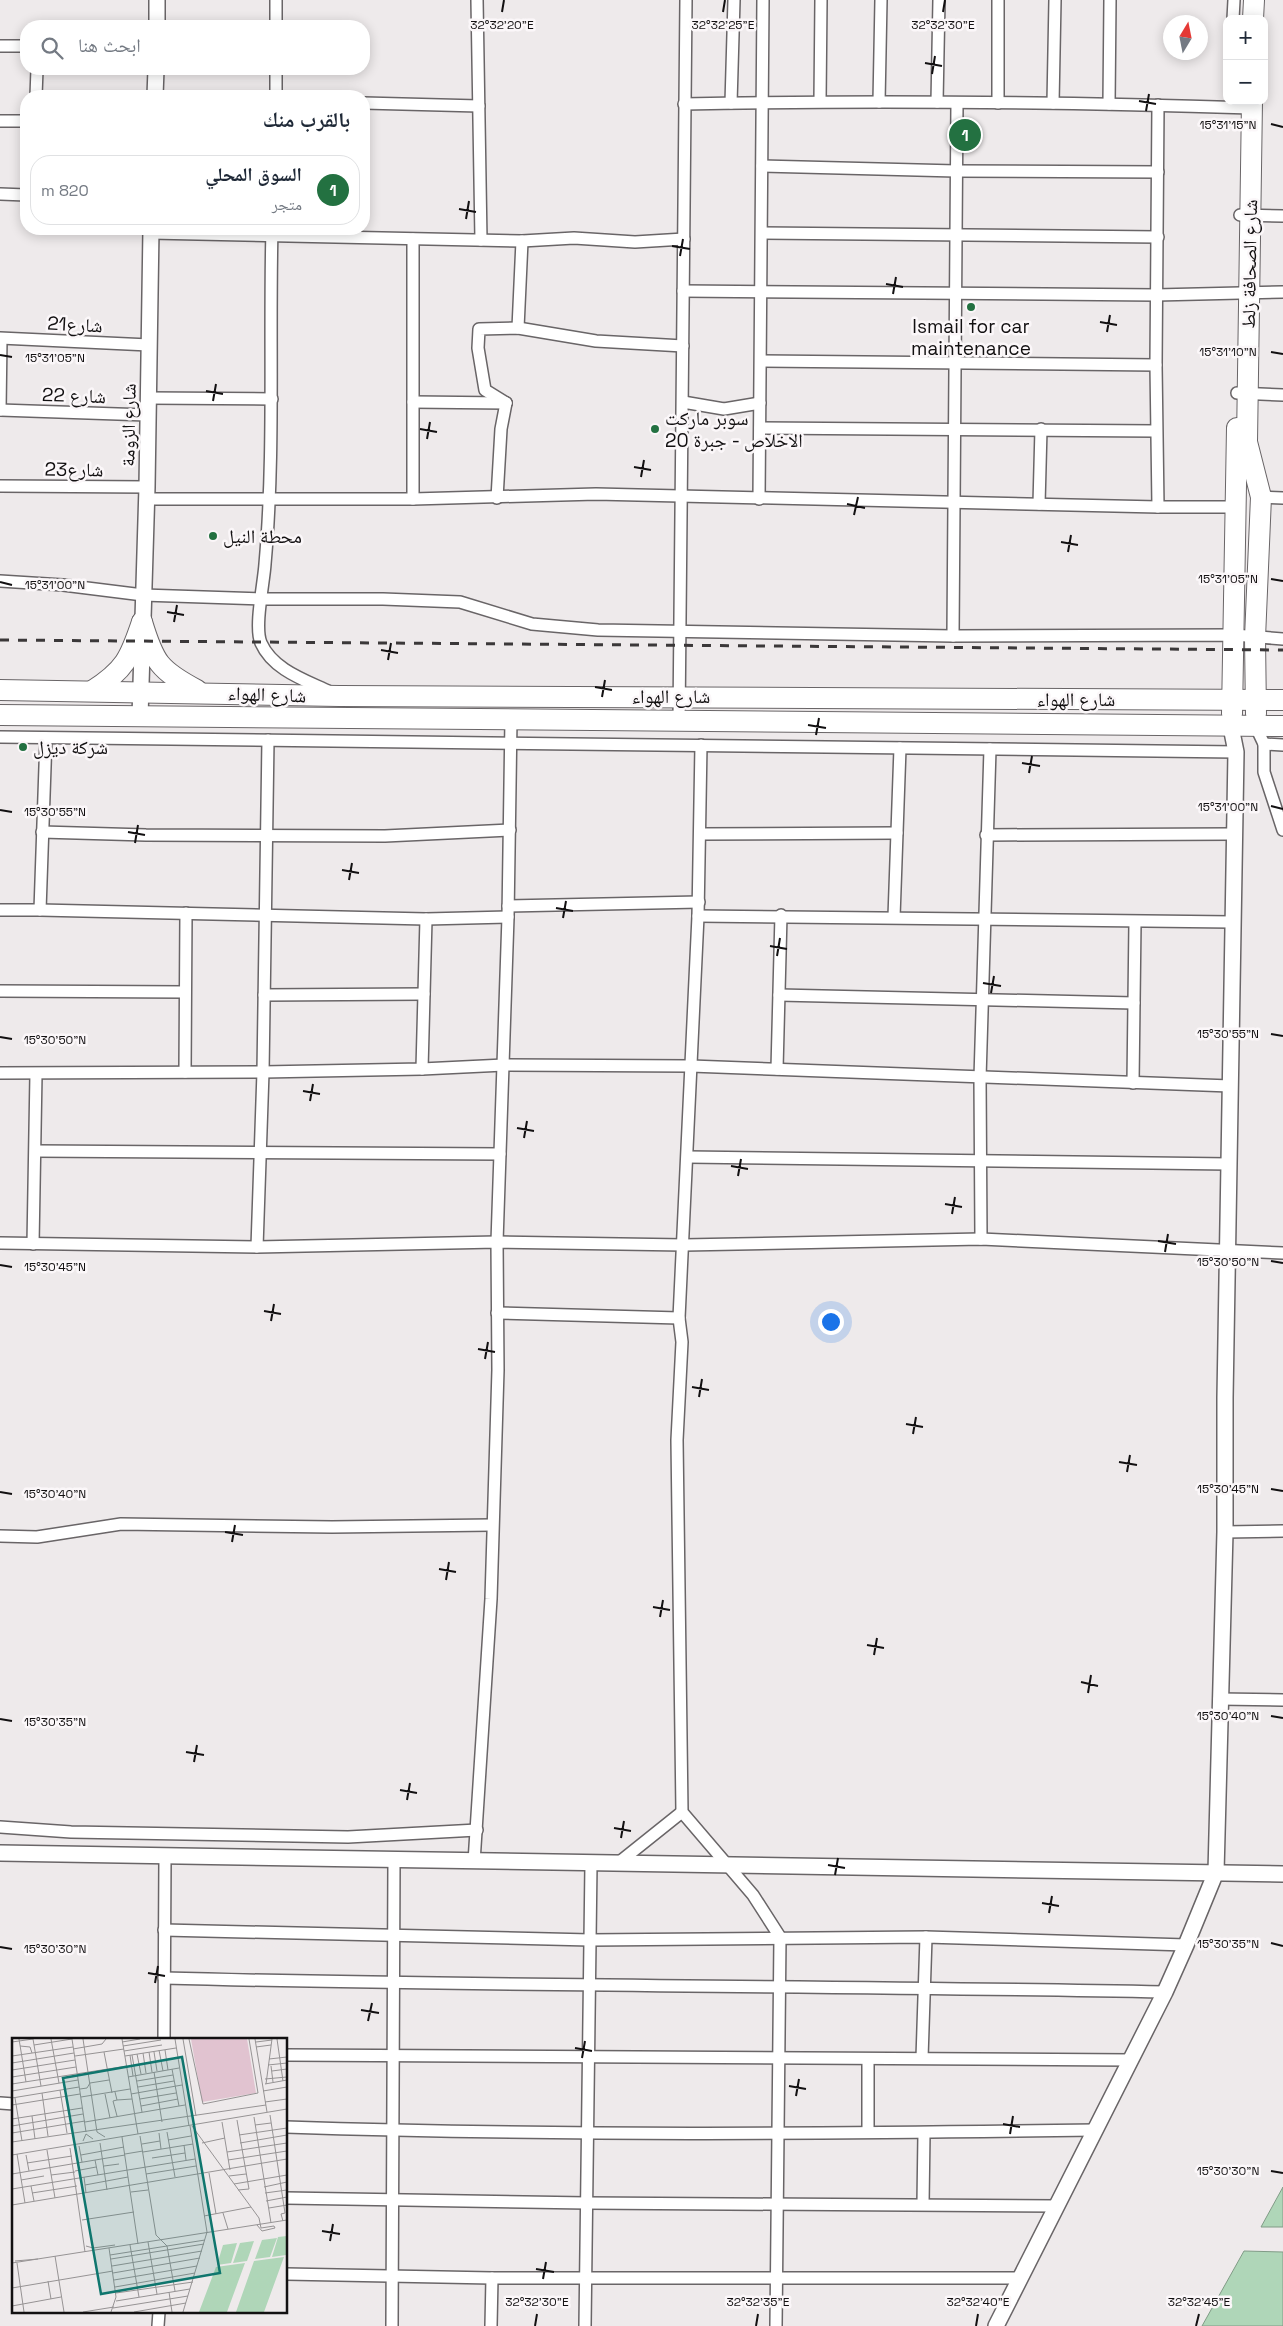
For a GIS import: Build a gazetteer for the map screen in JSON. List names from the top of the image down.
{
  "streets": {
    "highway": ["شارع الصحافة زلط", "شارع الهواء"],
    "street": [
      "شارع21",
      "شارع 22",
      "شارع الزومة",
      "شارع23"
    ]
  },
  "crossings": [
    ["شارع الصحافة زلط", "شارع23"],
    ["شارع الصحافة زلط", "شارع الهواء"],
    ["شارع21", "شارع الزومة"],
    ["شارع 22", "شارع الزومة"],
    ["شارع الزومة", "شارع23"],
    ["شارع الزومة", "شارع الهواء"]
  ],
  "places": [
    "Ismail for car maintenance",
    "سوبر ماركت الاخلاص - جبرة 20",
    "محطة النيل",
    "شركة ديزل"
  ],
  "north": "top",
  "page": {
    "map_buttons": ["+", "−"],
    "search": "ابحث هنا",
    "heading": "بالقرب منك",
    "pins": "1",
    "list": [
      {
        "mark": "1",
        "name": "السوق المحلي",
        "note": "متجر",
        "value": "820 m"
      }
    ]
  },
  "coordinates": [
    "32°32'20\"E",
    "32°32'25\"E",
    "32°32'30\"E",
    "15°31'15\"N",
    "15°31'10\"N",
    "15°31'05\"N",
    "15°31'00\"N",
    "15°30'55\"N",
    "15°30'50\"N",
    "15°30'45\"N",
    "15°30'40\"N",
    "15°30'35\"N",
    "15°30'30\"N",
    "32°32'35\"E",
    "32°32'40\"E",
    "32°32'45\"E"
  ]
}
